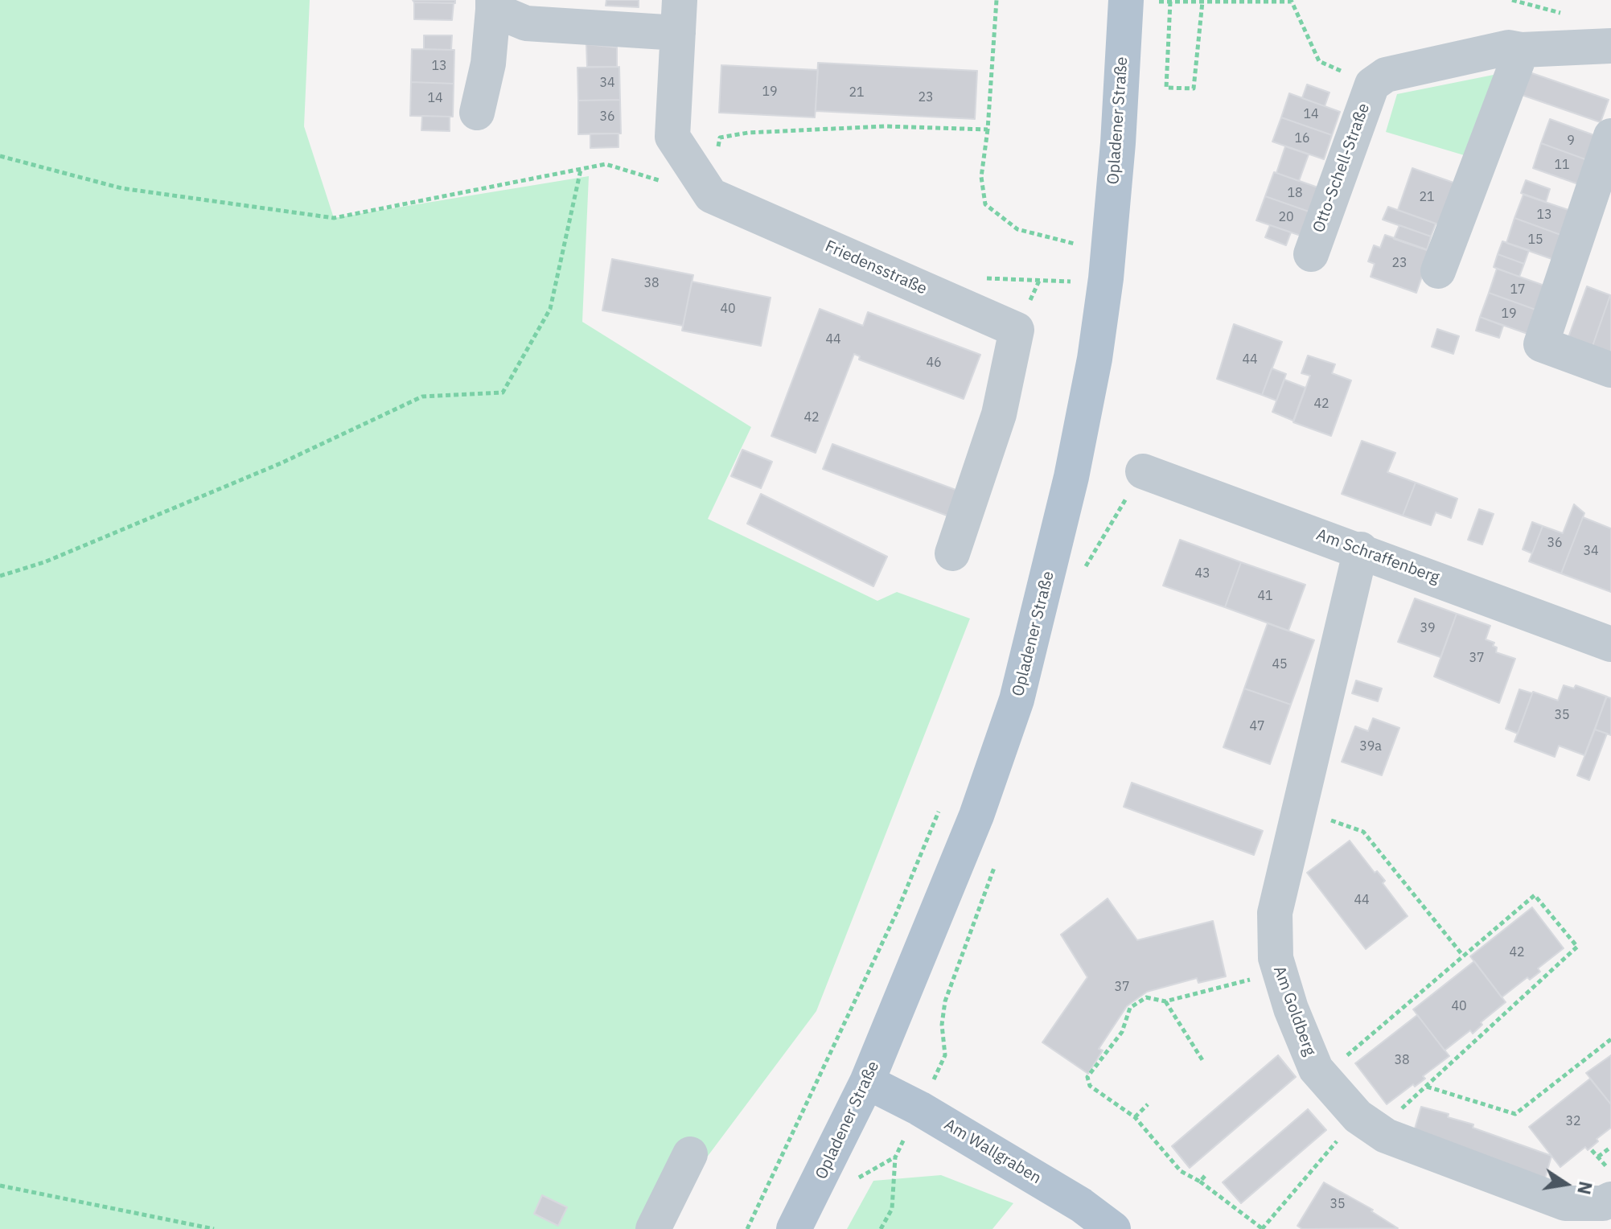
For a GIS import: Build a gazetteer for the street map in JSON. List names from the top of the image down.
{
  "streets": {
    "main road": ["Opladener Straße", "Am Wallgraben"],
    "street": [
      "Otto-Schell-Straße",
      "Friedensstraße",
      "Am Schraffenberg",
      "Am Goldberg"
    ]
  },
  "crossings": [
    ["Opladener Straße", "Am Wallgraben"],
    ["Am Schraffenberg", "Am Goldberg"]
  ],
  "house_numbers": [
    "13",
    "34",
    "19",
    "21",
    "23",
    "14",
    "14",
    "36",
    "16",
    "9",
    "11",
    "18",
    "21",
    "13",
    "20",
    "15",
    "23",
    "38",
    "17",
    "40",
    "19",
    "44",
    "44",
    "46",
    "42",
    "42",
    "36",
    "34",
    "43",
    "41",
    "39",
    "37",
    "45",
    "35",
    "47",
    "39a",
    "44",
    "42",
    "37",
    "40",
    "38",
    "32",
    "35"
  ],
  "north": "right"
}
